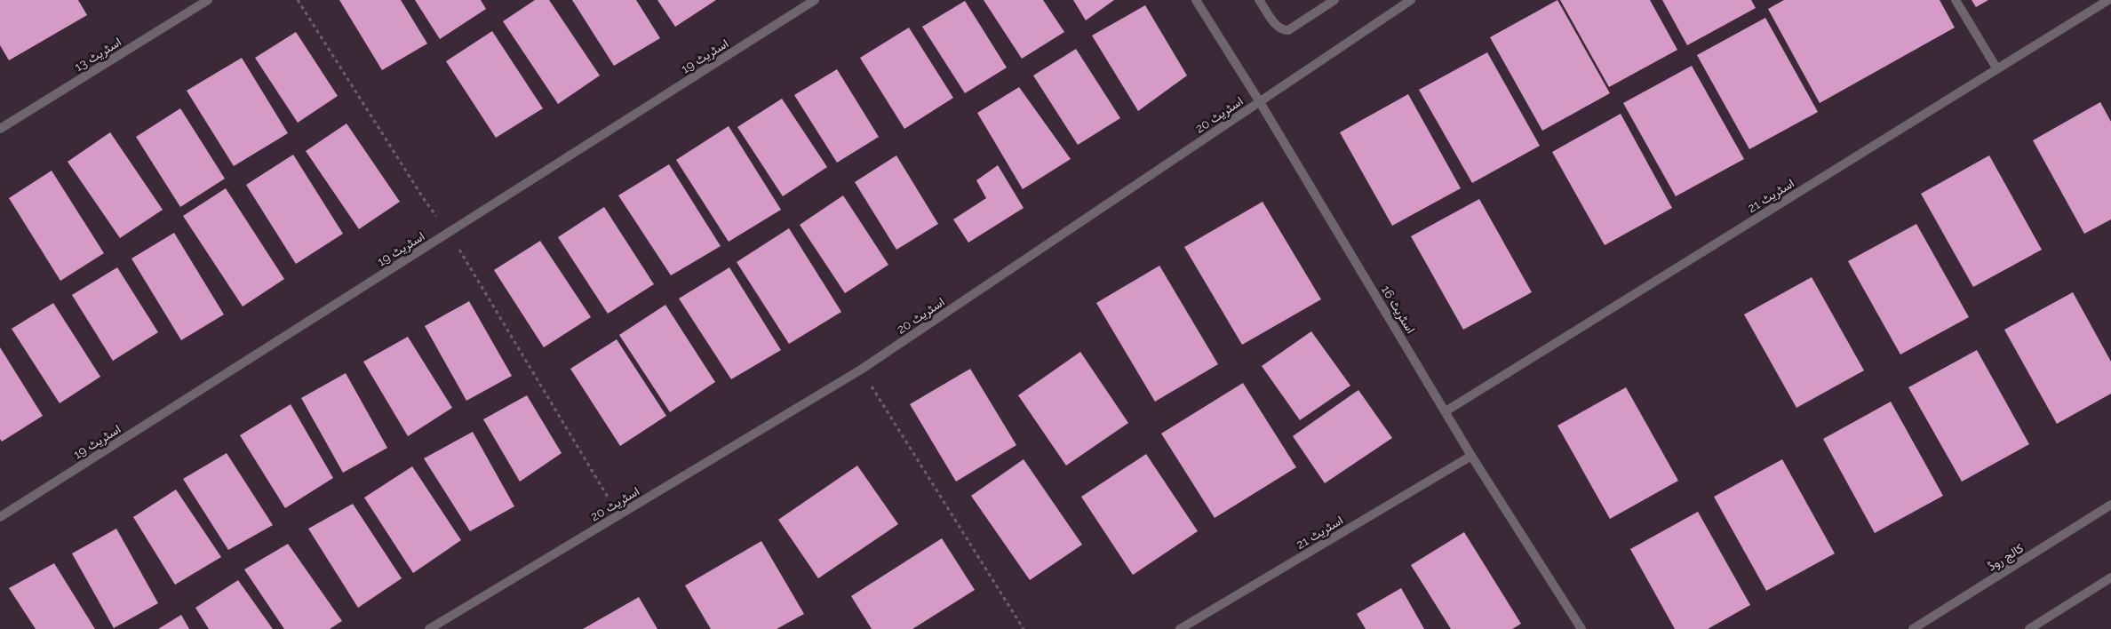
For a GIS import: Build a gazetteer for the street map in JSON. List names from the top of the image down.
{
  "streets": {
    "street": [
      "اسٹریٹ 13",
      "اسٹریٹ 19",
      "اسٹریٹ 20",
      "اسٹریٹ 21",
      "اسٹریٹ 16",
      "کالج روڈ"
    ]
  },
  "crossings": [
    ["اسٹریٹ 20", "اسٹریٹ 16"],
    ["اسٹریٹ 21", "اسٹریٹ 16"]
  ]
}
